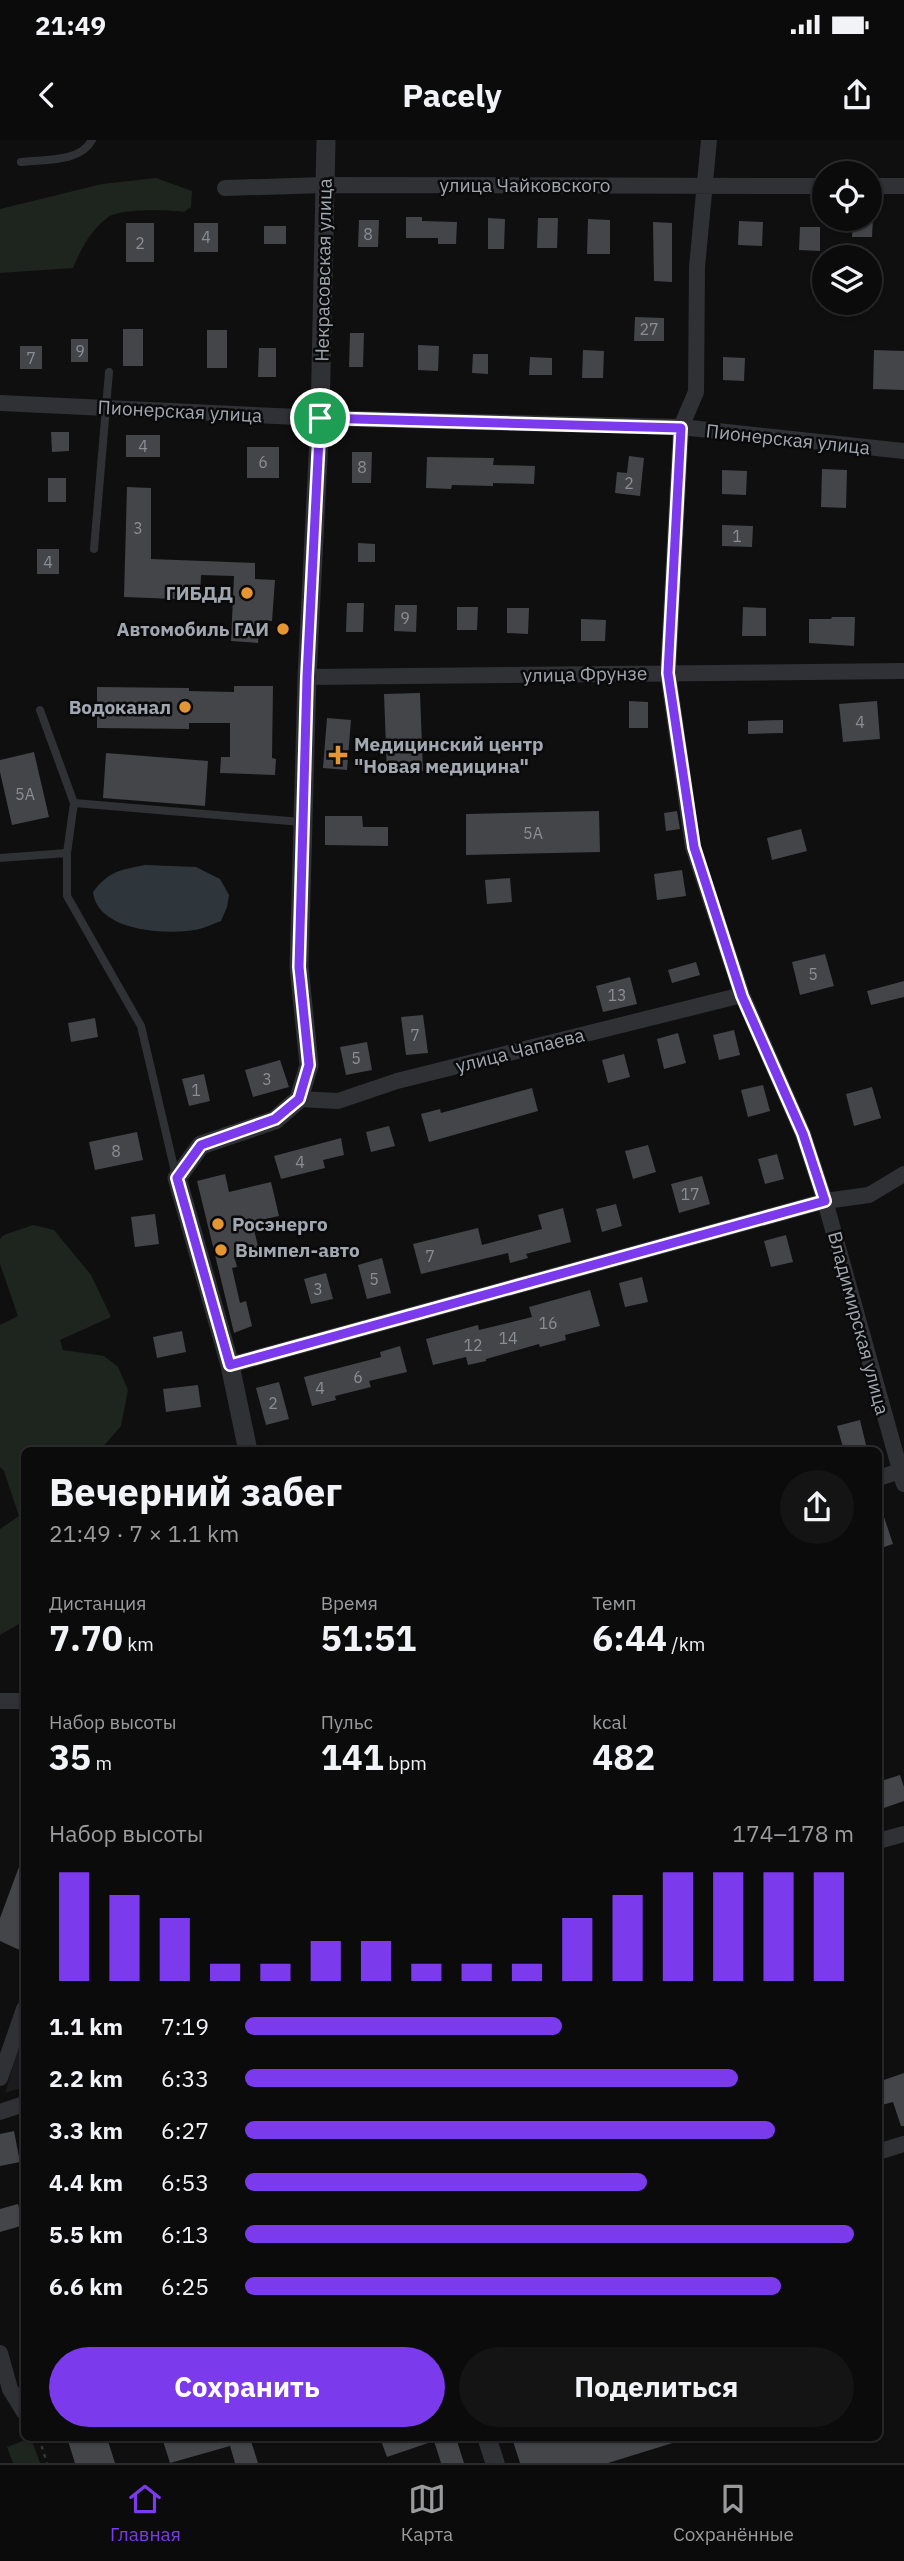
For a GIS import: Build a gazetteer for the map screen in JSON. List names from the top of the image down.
{
  "streets": {
    "street": [
      "улица Чайковского",
      "Некрасовская улица",
      "Пионерская улица",
      "улица Фрунзе",
      "улица Чапаева",
      "Владимирская улица"
    ]
  },
  "crossings": [
    ["улица Чайковского", "Некрасовская улица"],
    ["улица Чайковского", "Владимирская улица"],
    ["Некрасовская улица", "Пионерская улица"],
    ["Некрасовская улица", "улица Фрунзе"],
    ["Некрасовская улица", "улица Чапаева"],
    ["Пионерская улица", "Владимирская улица"],
    ["улица Фрунзе", "Владимирская улица"],
    ["улица Чапаева", "Владимирская улица"]
  ],
  "places": {
    "other": [
      "ГИБДД",
      "Автомобиль ГАИ",
      "Водоканал",
      "Росэнерго",
      "Вымпел-авто"
    ],
    "health": ["Медицинский центр \"Новая медицина\""]
  },
  "house_numbers": [
    "8",
    "4",
    "2",
    "27",
    "9",
    "7",
    "4",
    "6",
    "8",
    "2",
    "3",
    "1",
    "4",
    "9",
    "4",
    "5А",
    "5А",
    "5",
    "13",
    "7",
    "5",
    "3",
    "1",
    "8",
    "4",
    "17",
    "7",
    "5",
    "3",
    "16",
    "14",
    "12",
    "6",
    "4",
    "2"
  ],
  "page": {
    "status": "21:49",
    "header": "Pacely",
    "heading": ["Вечерний забег", "21:49 · 7 × 1.1 km"],
    "stats": [
      ["Дистанция", "7.70 km"],
      ["Время", "51:51"],
      ["Темп", "6:44 /km"],
      ["Набор высоты", "35 m"],
      ["Пульс", "141 bpm"],
      ["kcal", "482"]
    ],
    "chart": ["Набор высоты", "174–178 m"],
    "list": [
      {
        "name": "1.1 km",
        "note": "7:19"
      },
      {
        "name": "2.2 km",
        "note": "6:33"
      },
      {
        "name": "3.3 km",
        "note": "6:27"
      },
      {
        "name": "4.4 km",
        "note": "6:53"
      },
      {
        "name": "5.5 km",
        "note": "6:13"
      },
      {
        "name": "6.6 km",
        "note": "6:25"
      }
    ],
    "buttons": ["Сохранить", "Поделиться"],
    "tabs": ["Главная", "Карта", "Сохранённые"]
  }
}
